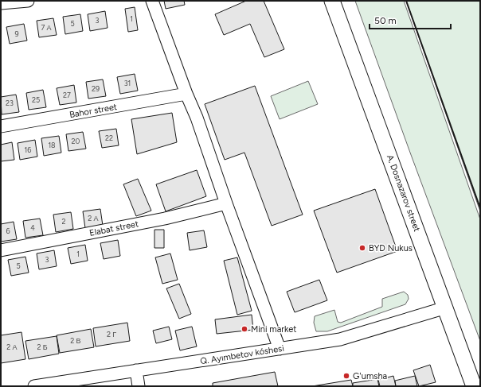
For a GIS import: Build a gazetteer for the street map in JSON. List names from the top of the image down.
{
  "streets": {
    "main road": ["A. Dosnazarov street"],
    "street": ["Bahor street", "Elabat street", "Q. Ayımbetov kóshesi"]
  },
  "crossings": [
    ["A. Dosnazarov street", "Q. Ayımbetov kóshesi"]
  ],
  "places": ["BYD Nukus", "Mini market", "Gʻumsha"],
  "house_numbers": [
    "1",
    "3",
    "5",
    "7 А",
    "9",
    "31",
    "29",
    "27",
    "25",
    "23",
    "22",
    "20",
    "18",
    "16",
    "2 А",
    "2",
    "4",
    "6",
    "1",
    "3",
    "5",
    "2 Г",
    "2 В",
    "2 А",
    "2 Б"
  ],
  "scale_bar": "50 m"
}
